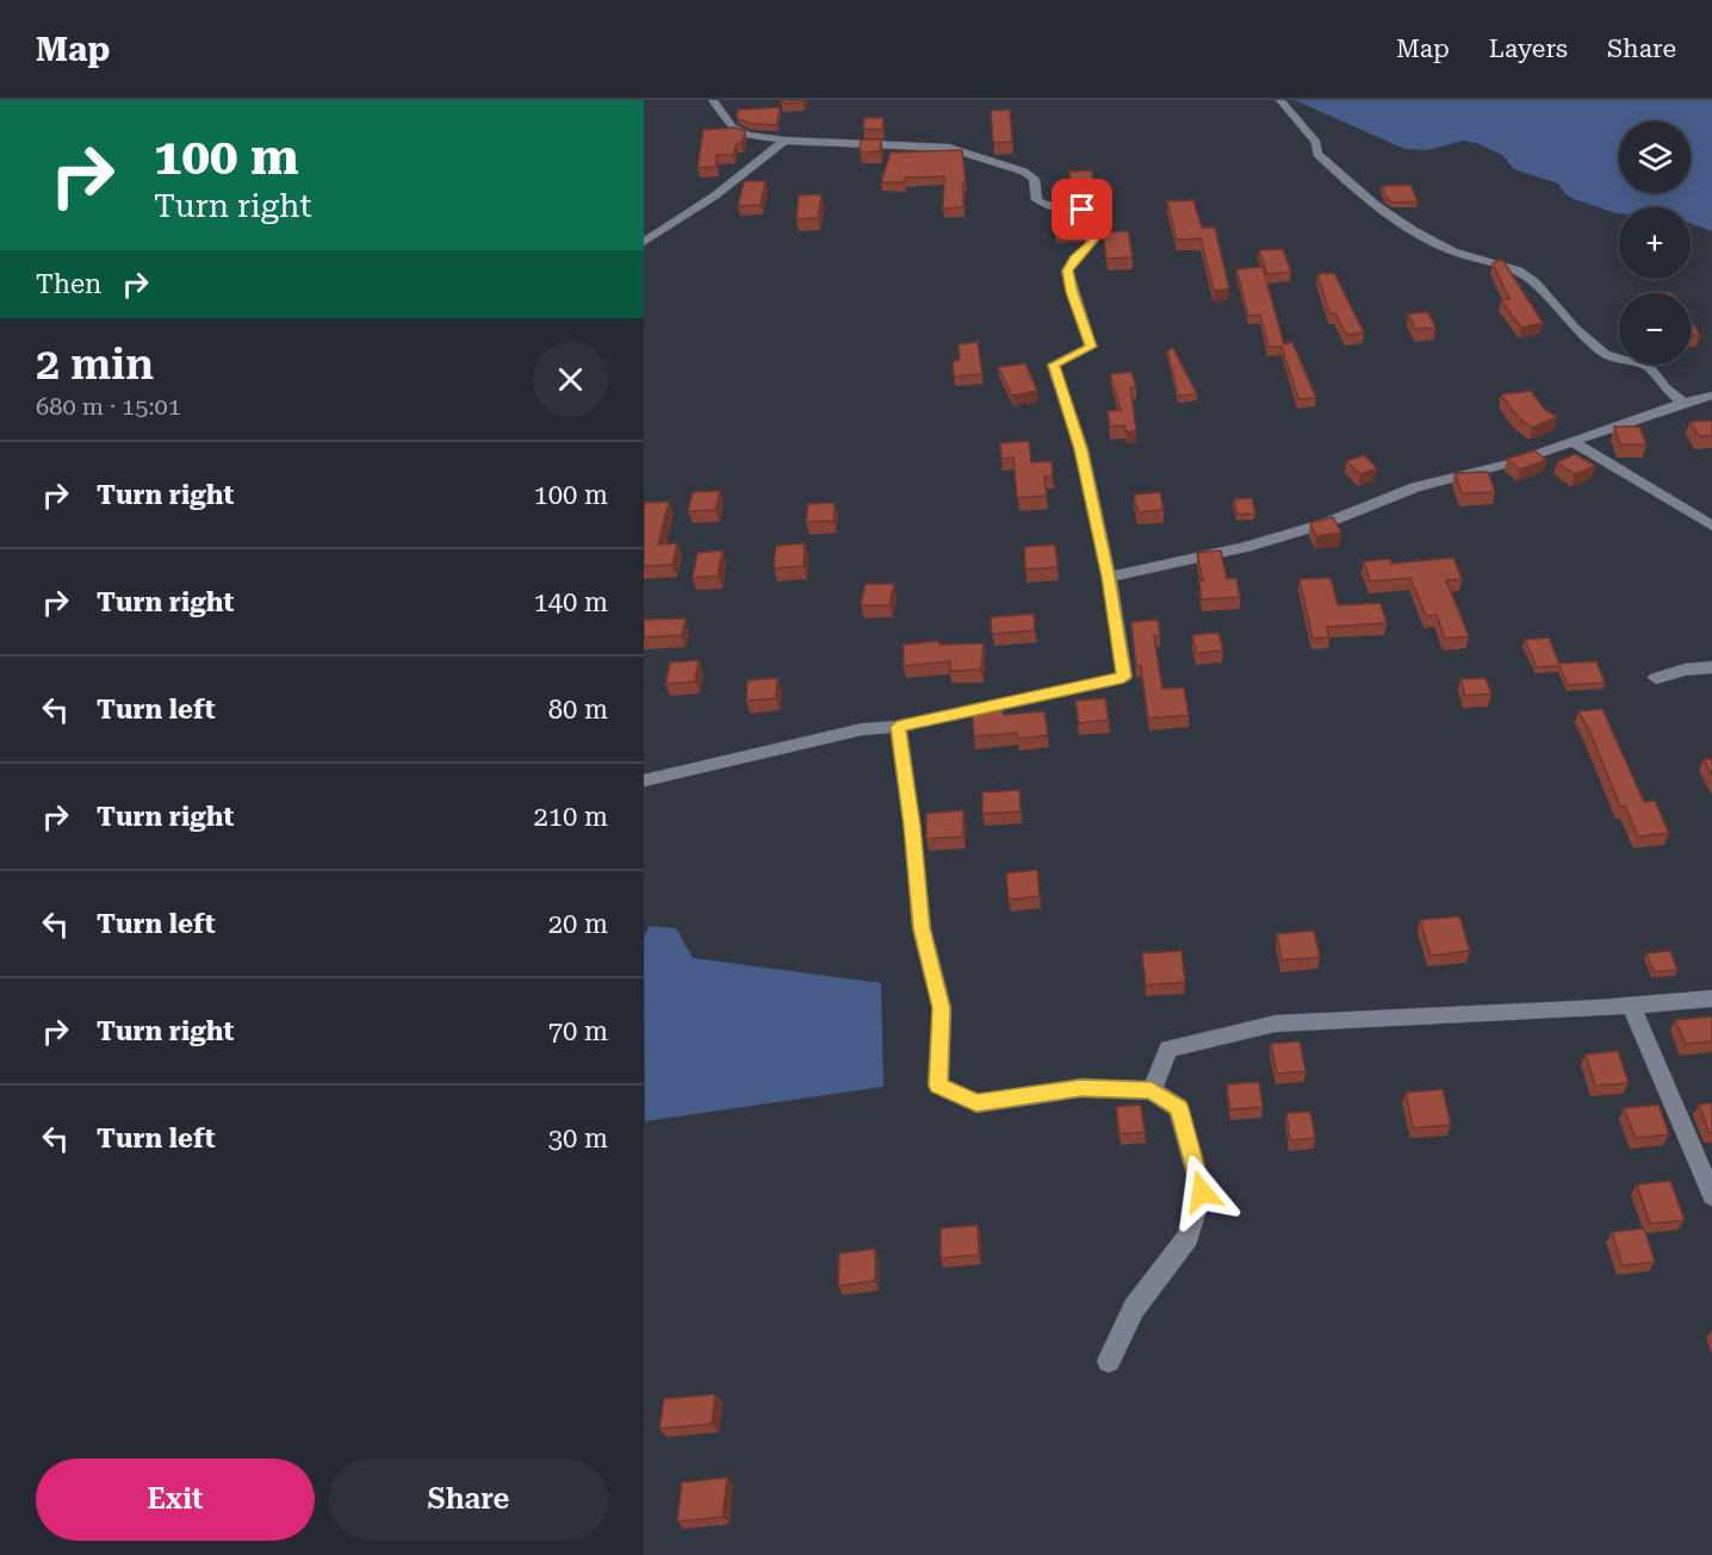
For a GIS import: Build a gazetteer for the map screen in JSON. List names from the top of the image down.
{
  "page": {
    "header": "Map",
    "nav": ["Map", "Layers", "Share"],
    "turn": ["100 m", "Turn right"],
    "map_buttons": ["+", "−"],
    "then": "Then",
    "heading": ["2 min", "680 m · 15:01"],
    "list": [
      {
        "name": "Turn right",
        "value": "100 m"
      },
      {
        "name": "Turn right",
        "value": "140 m"
      },
      {
        "name": "Turn left",
        "value": "80 m"
      },
      {
        "name": "Turn right",
        "value": "210 m"
      },
      {
        "name": "Turn left",
        "value": "20 m"
      },
      {
        "name": "Turn right",
        "value": "70 m"
      },
      {
        "name": "Turn left",
        "value": "30 m"
      }
    ],
    "buttons": ["Exit", "Share"]
  }
}
